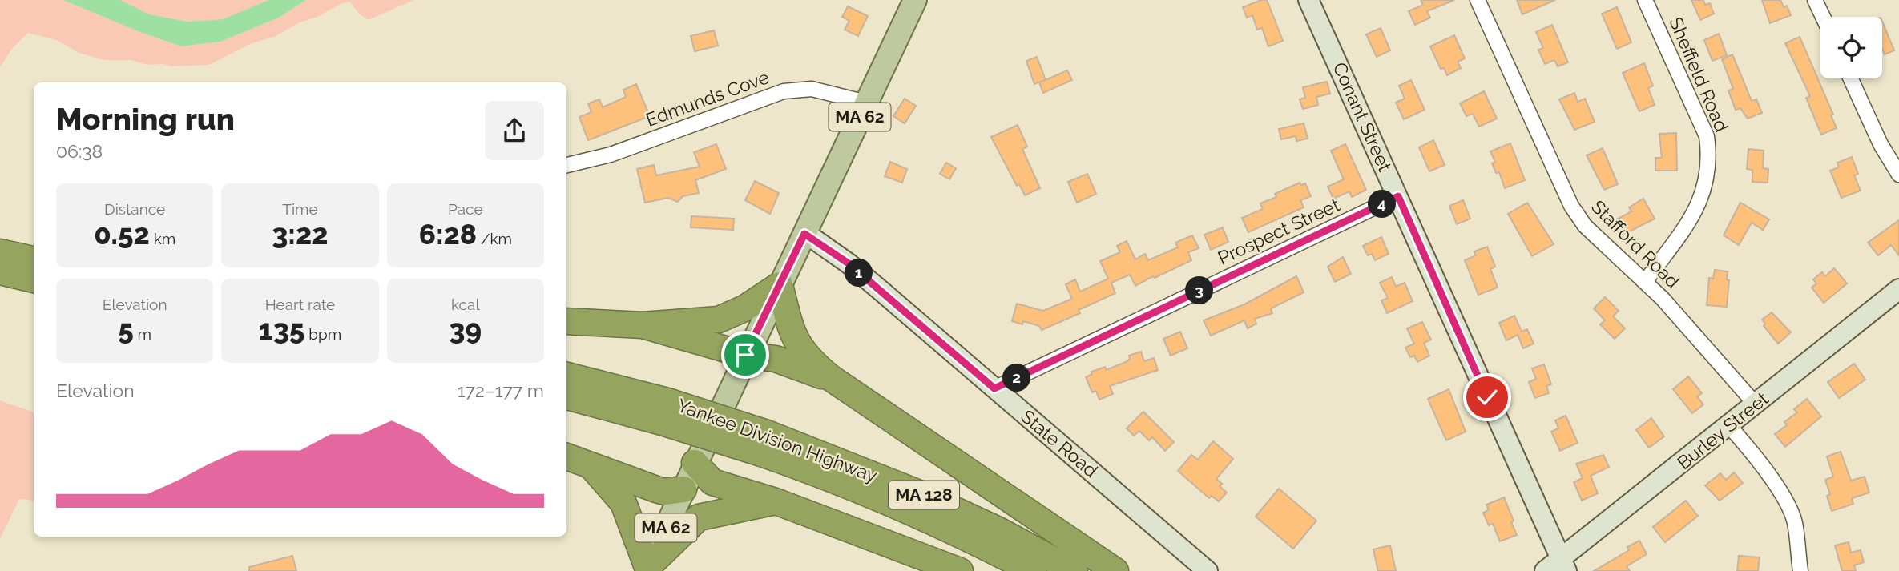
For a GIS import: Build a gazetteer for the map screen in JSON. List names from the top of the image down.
{
  "streets": {
    "highway": ["Yankee Division Highway", "MA 128"],
    "main road": [
      "MA 62",
      "Conant Street",
      "Burley Street",
      "State Road"
    ],
    "street": [
      "Sheffield Road",
      "Edmunds Cove",
      "Prospect Street",
      "Stafford Road"
    ]
  },
  "crossings": [
    ["Sheffield Road", "Stafford Road"],
    ["Edmunds Cove", "MA 62"],
    ["MA 62", "State Road"],
    ["Conant Street", "Prospect Street"],
    ["Conant Street", "Burley Street"],
    ["Prospect Street", "State Road"],
    ["Stafford Road", "Burley Street"]
  ],
  "page": {
    "heading": ["Morning run", "06:38"],
    "stats": [
      ["Distance", "0.52 km"],
      ["Time", "3:22"],
      ["Pace", "6:28 /km"],
      ["Elevation", "5 m"],
      ["Heart rate", "135 bpm"],
      ["kcal", "39"]
    ],
    "pins": [
      "4",
      "1",
      "3",
      "2"
    ],
    "chart": ["Elevation", "172–177 m"]
  }
}
